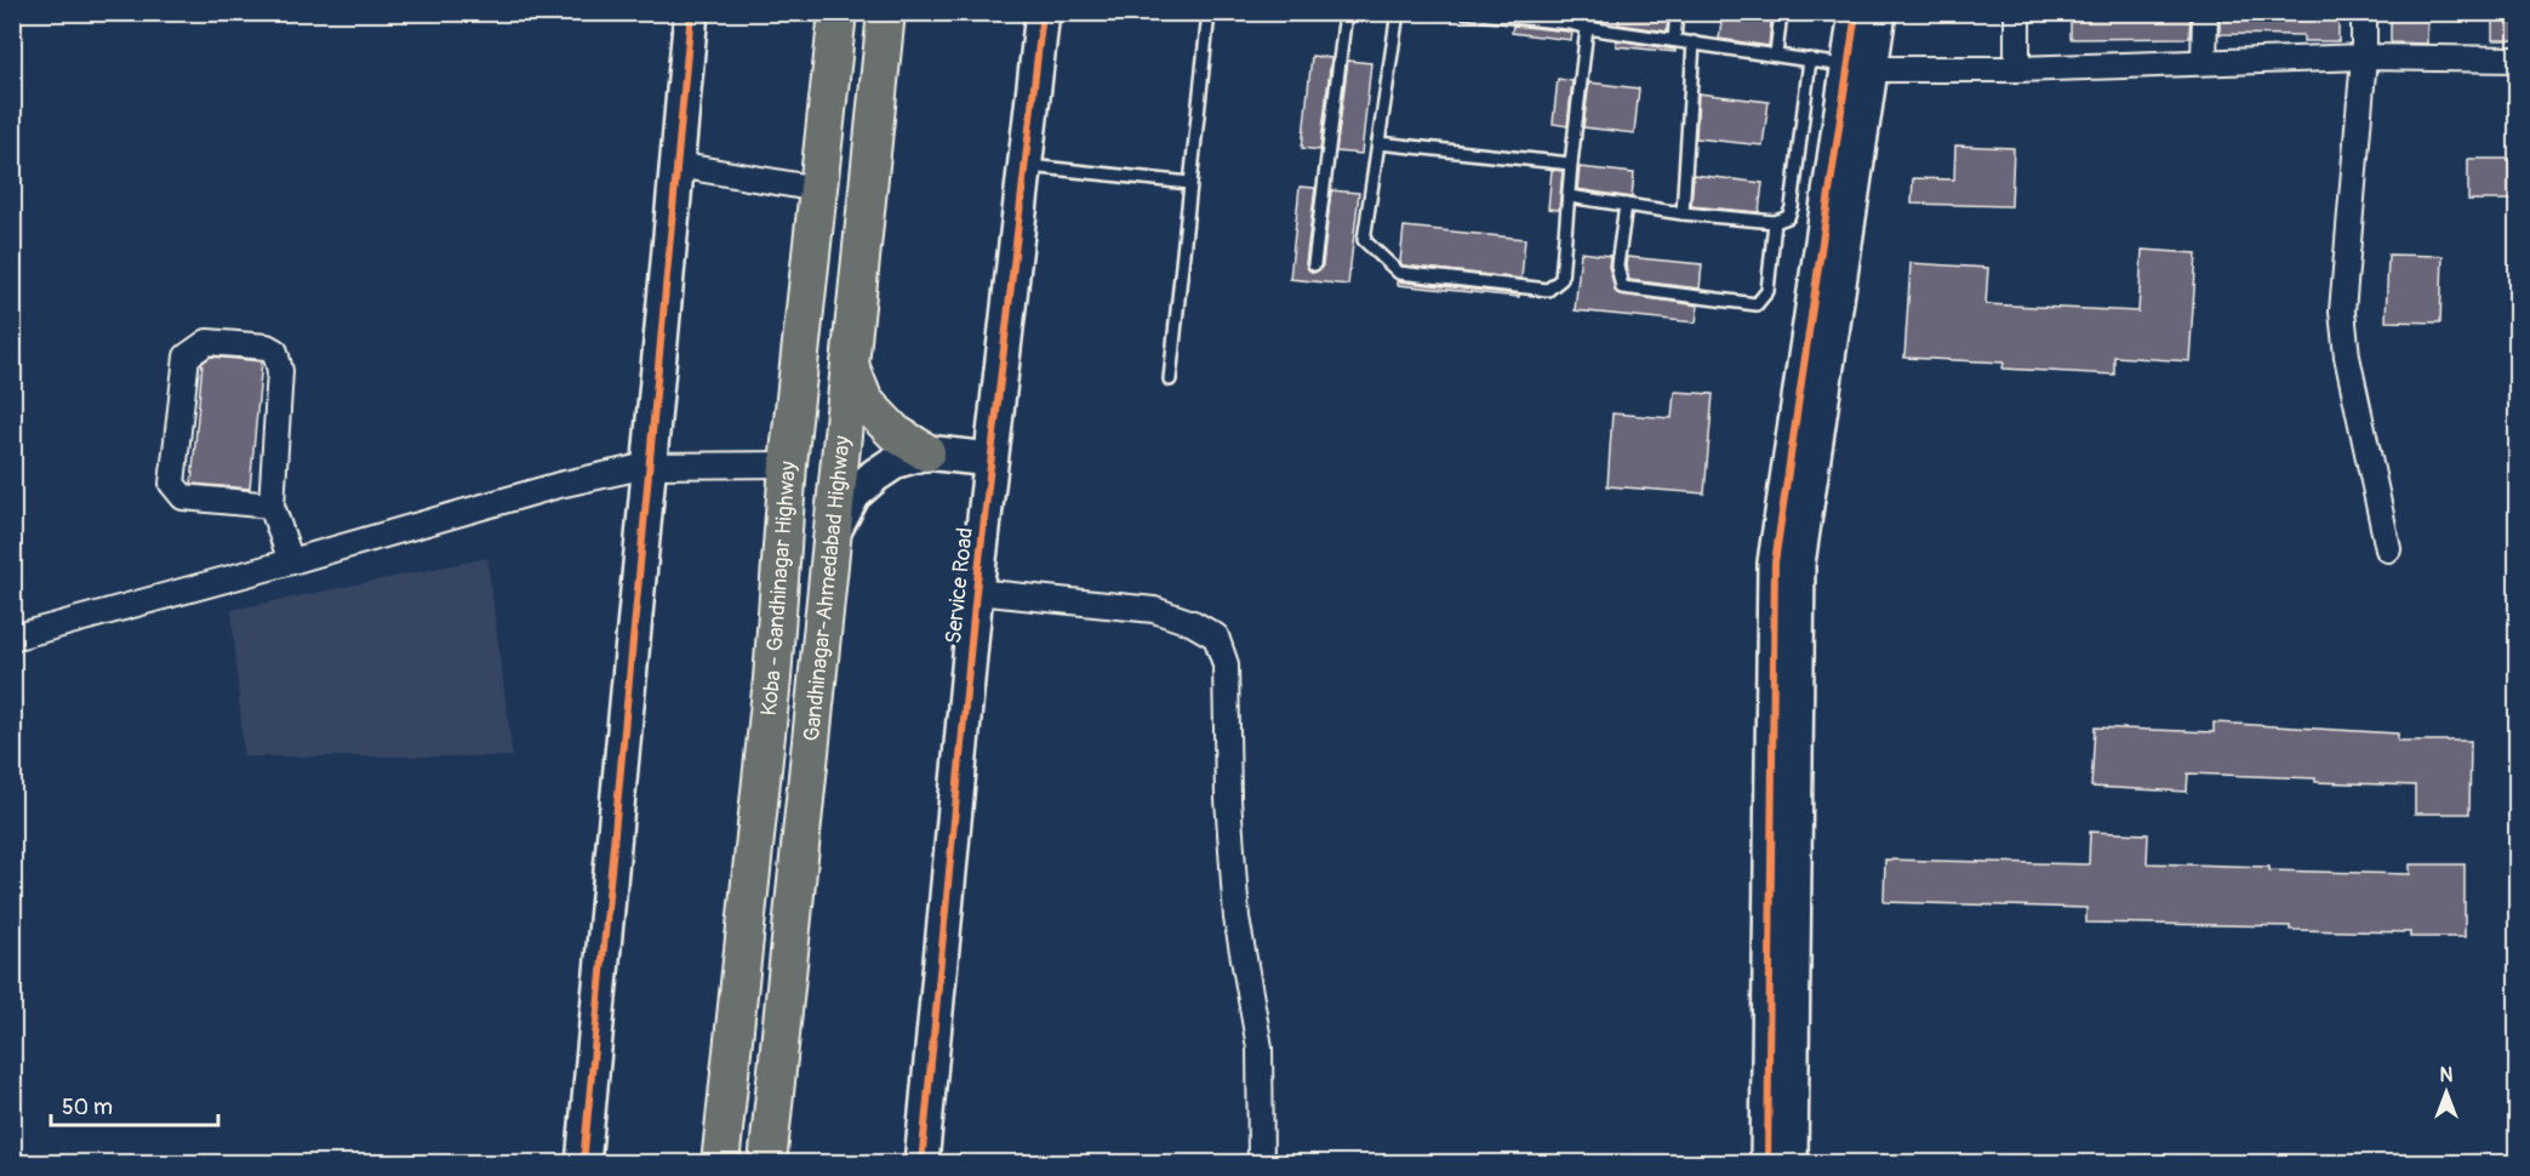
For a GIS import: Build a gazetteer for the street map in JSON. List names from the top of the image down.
{
  "streets": {
    "main road": ["Koba - Gandhinagar Highway", "Gandhinagar-Ahmedabad Highway"],
    "street": ["Service Road"]
  },
  "scale_bar": "50 m",
  "north": "top"
}
